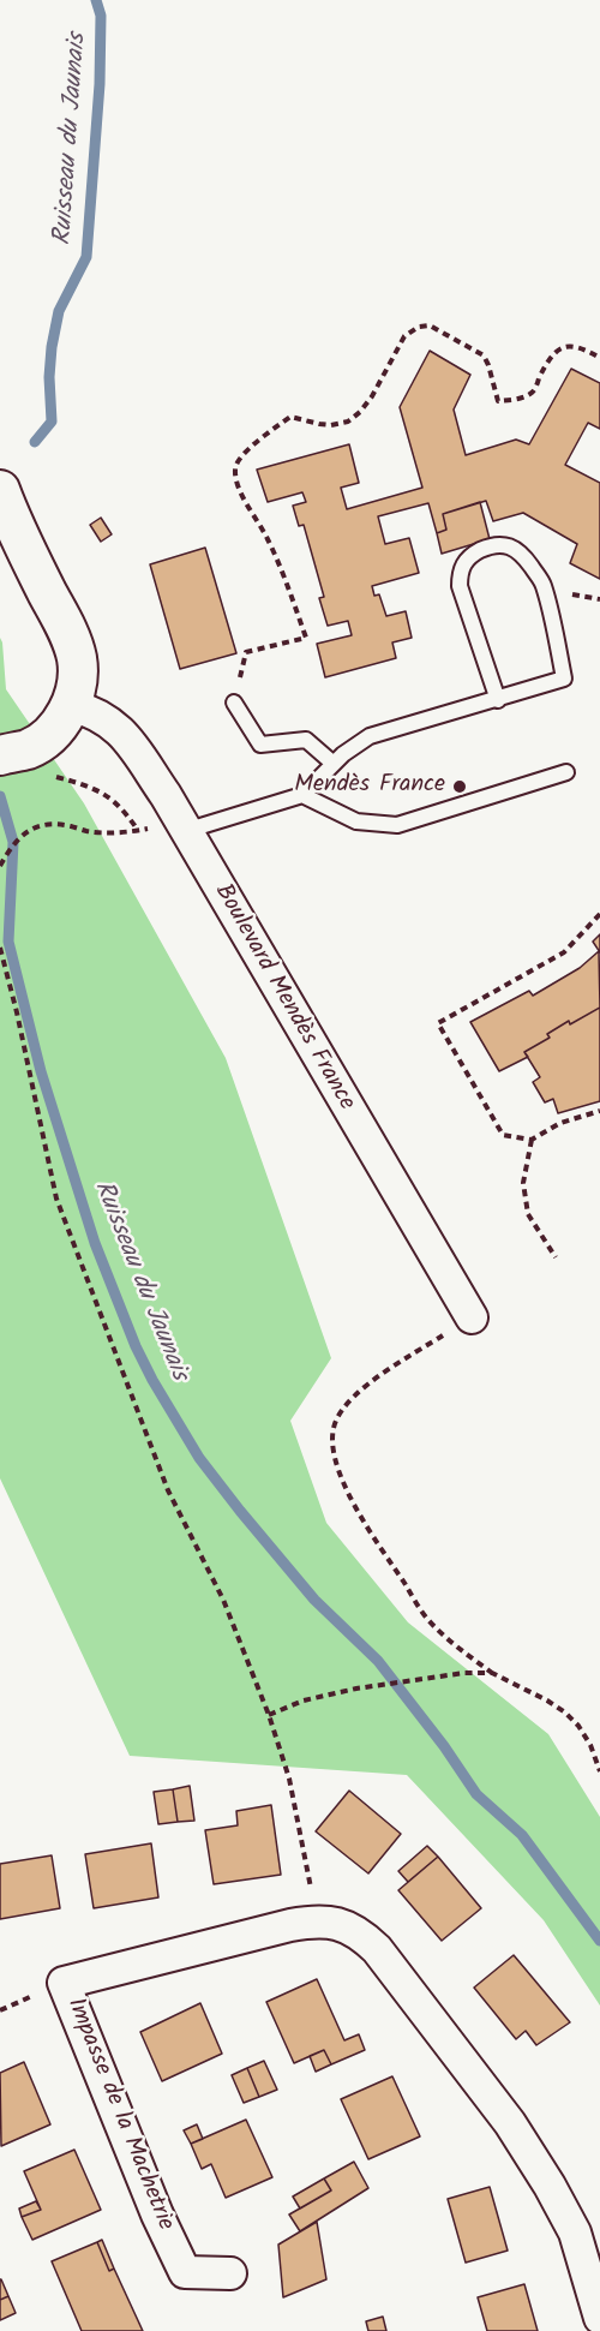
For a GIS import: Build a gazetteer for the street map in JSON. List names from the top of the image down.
{
  "streets": {
    "street": ["Boulevard Mendès France", "Impasse de la Machetrie"]
  },
  "water": ["Ruisseau du Jaunais"],
  "places": ["Mendès France"]
}
